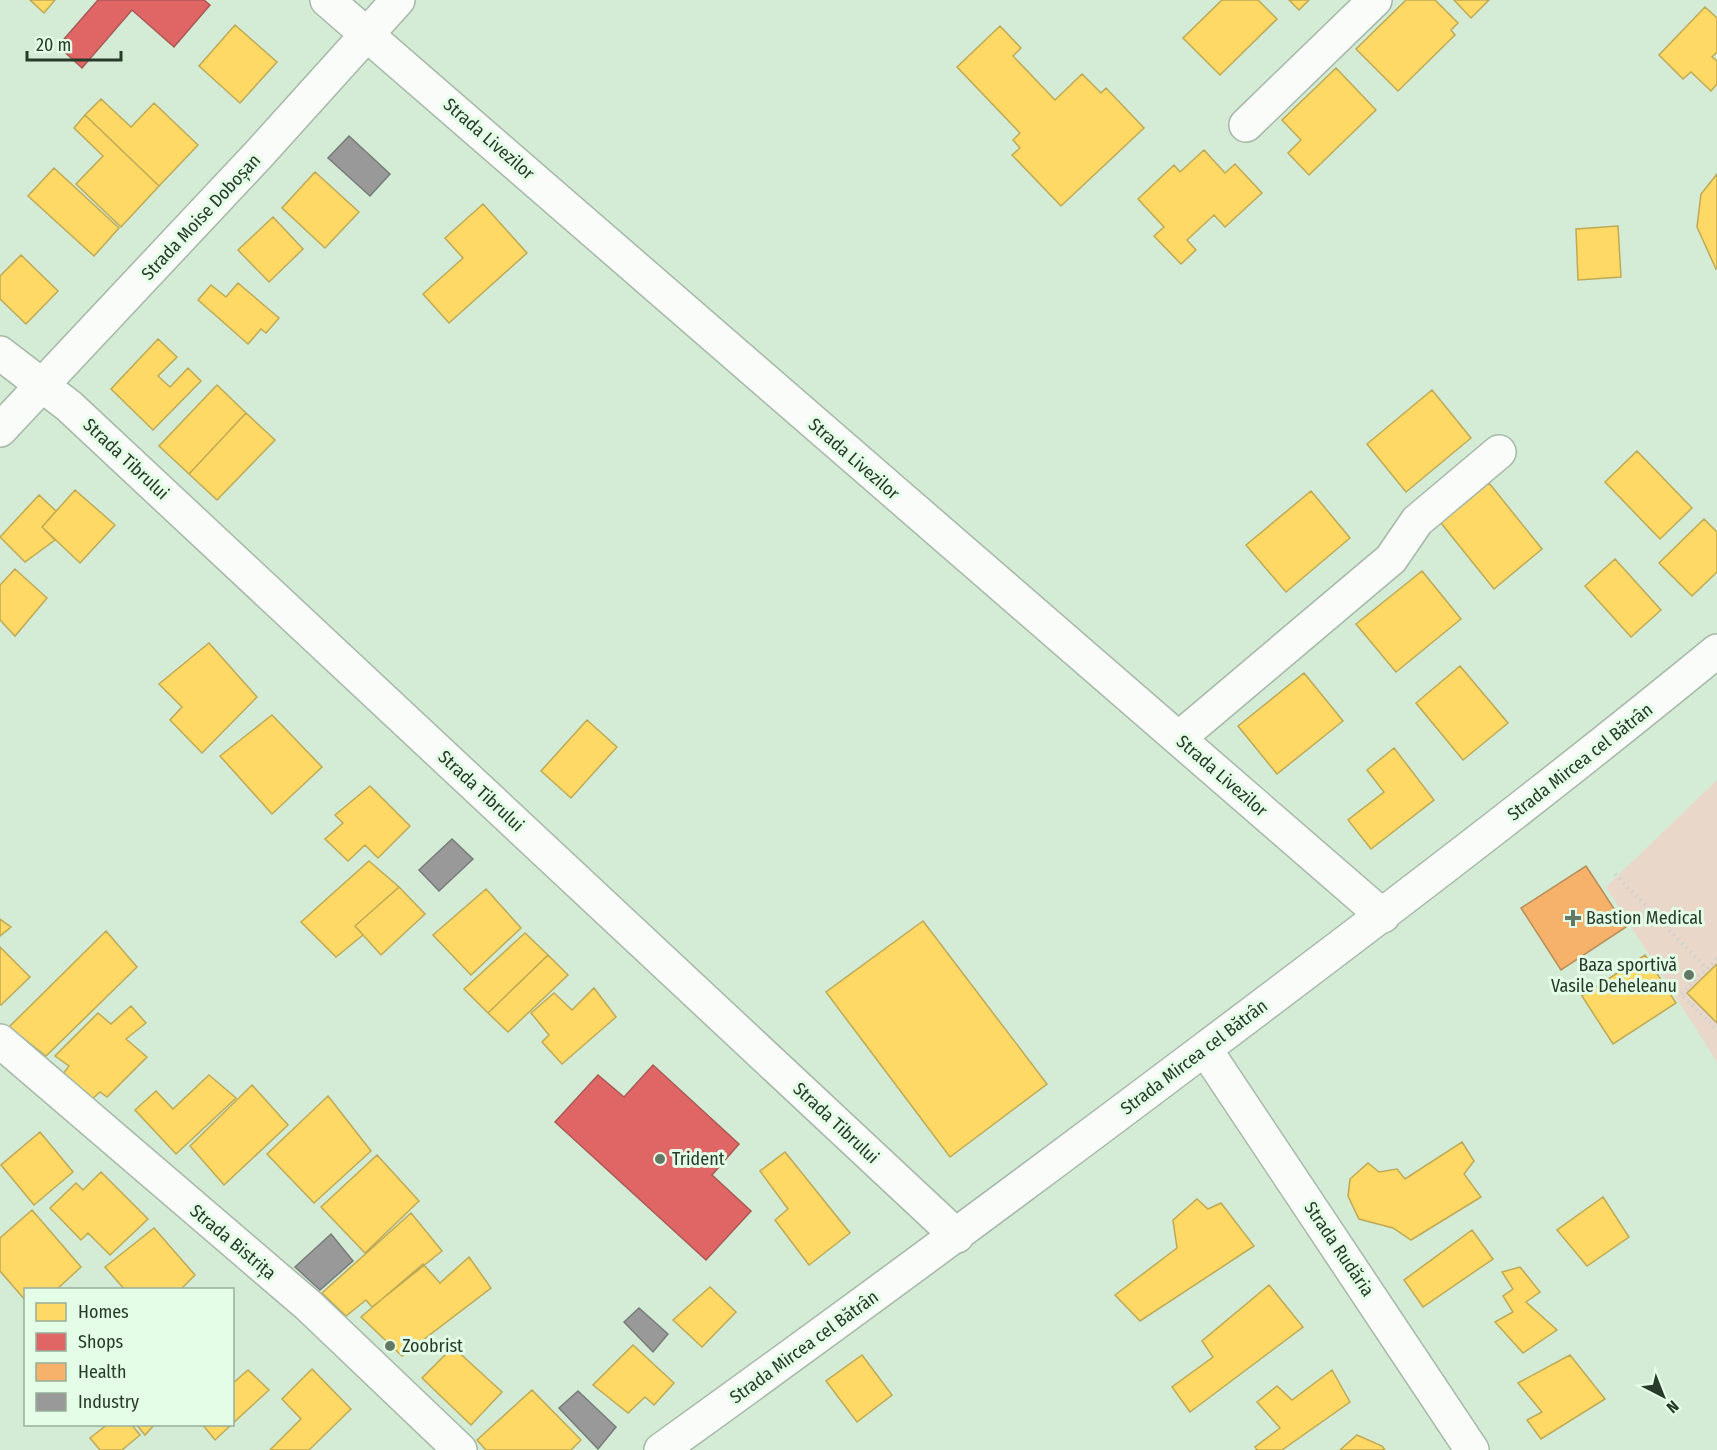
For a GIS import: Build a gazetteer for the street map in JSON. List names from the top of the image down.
{
  "streets": {
    "street": [
      "Strada Livezilor",
      "Strada Moise Doboșan",
      "Strada Tibrului",
      "Strada Mircea cel Bătrân",
      "Strada Bistrița",
      "Strada Rudăria"
    ]
  },
  "crossings": [
    ["Strada Livezilor", "Strada Moise Doboșan"],
    ["Strada Livezilor", "Strada Mircea cel Bătrân"],
    ["Strada Moise Doboșan", "Strada Tibrului"],
    ["Strada Tibrului", "Strada Mircea cel Bătrân"],
    ["Strada Mircea cel Bătrân", "Strada Rudăria"]
  ],
  "places": {
    "health": ["Bastion Medical"],
    "other": ["Baza sportivă Vasile Deheleanu", "Trident", "Zoobrist"]
  },
  "legend": [
    "Homes",
    "Shops",
    "Health",
    "Industry"
  ],
  "scale_bar": "20 m",
  "north": "bottom right"
}
